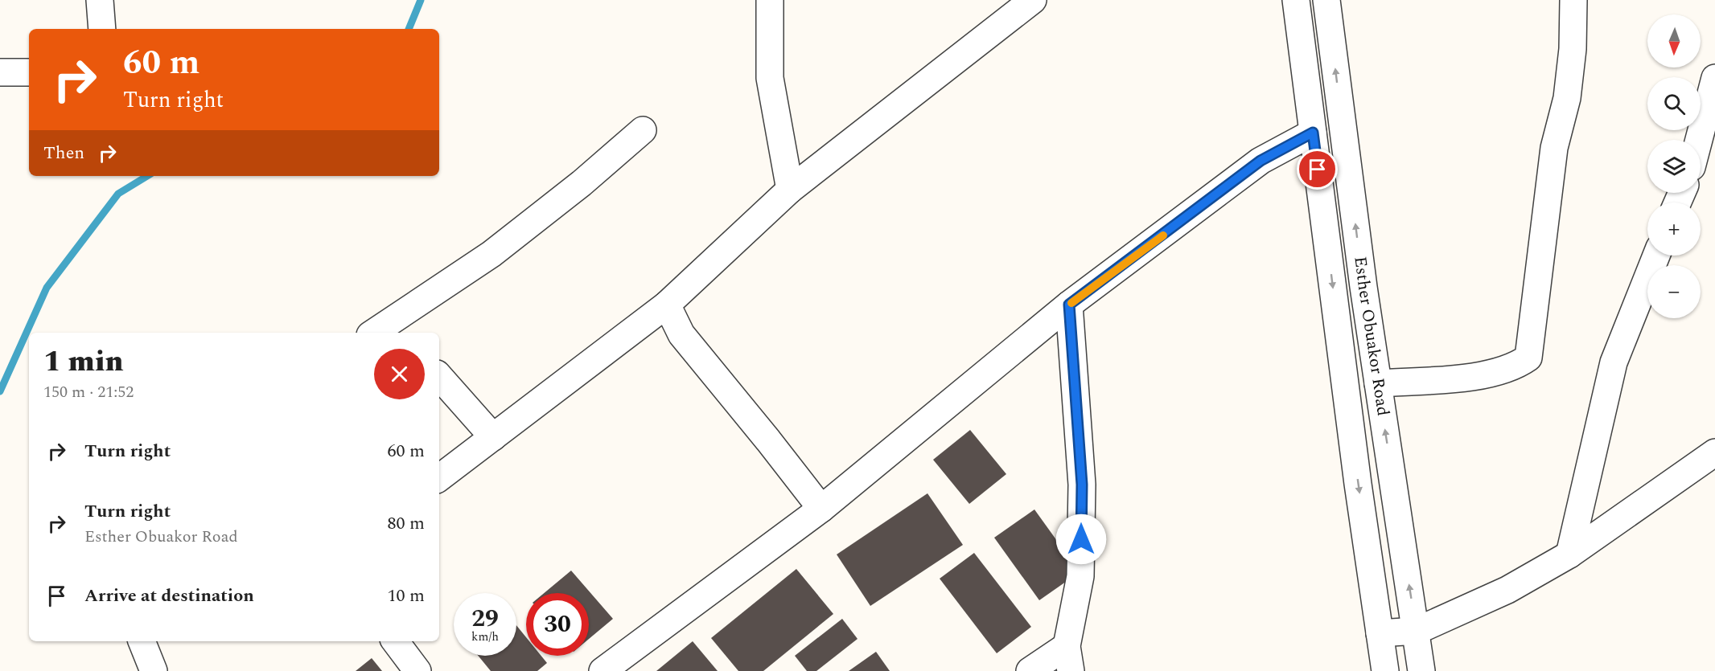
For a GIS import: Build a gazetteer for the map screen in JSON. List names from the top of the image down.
{
  "streets": {
    "street": ["Esther Obuakor Road"]
  },
  "north": "bottom",
  "page": {
    "map_buttons": ["+", "−"],
    "turn": ["60 m", "Turn right"],
    "then": "Then",
    "heading": ["1 min", "150 m · 21:52"],
    "list": [
      {
        "name": "Turn right",
        "value": "60 m"
      },
      {
        "name": "Turn right",
        "note": "Esther Obuakor Road",
        "value": "80 m"
      },
      {
        "name": "Arrive at destination",
        "value": "10 m"
      }
    ],
    "speed": "29 km/h",
    "limit": "30"
  }
}
